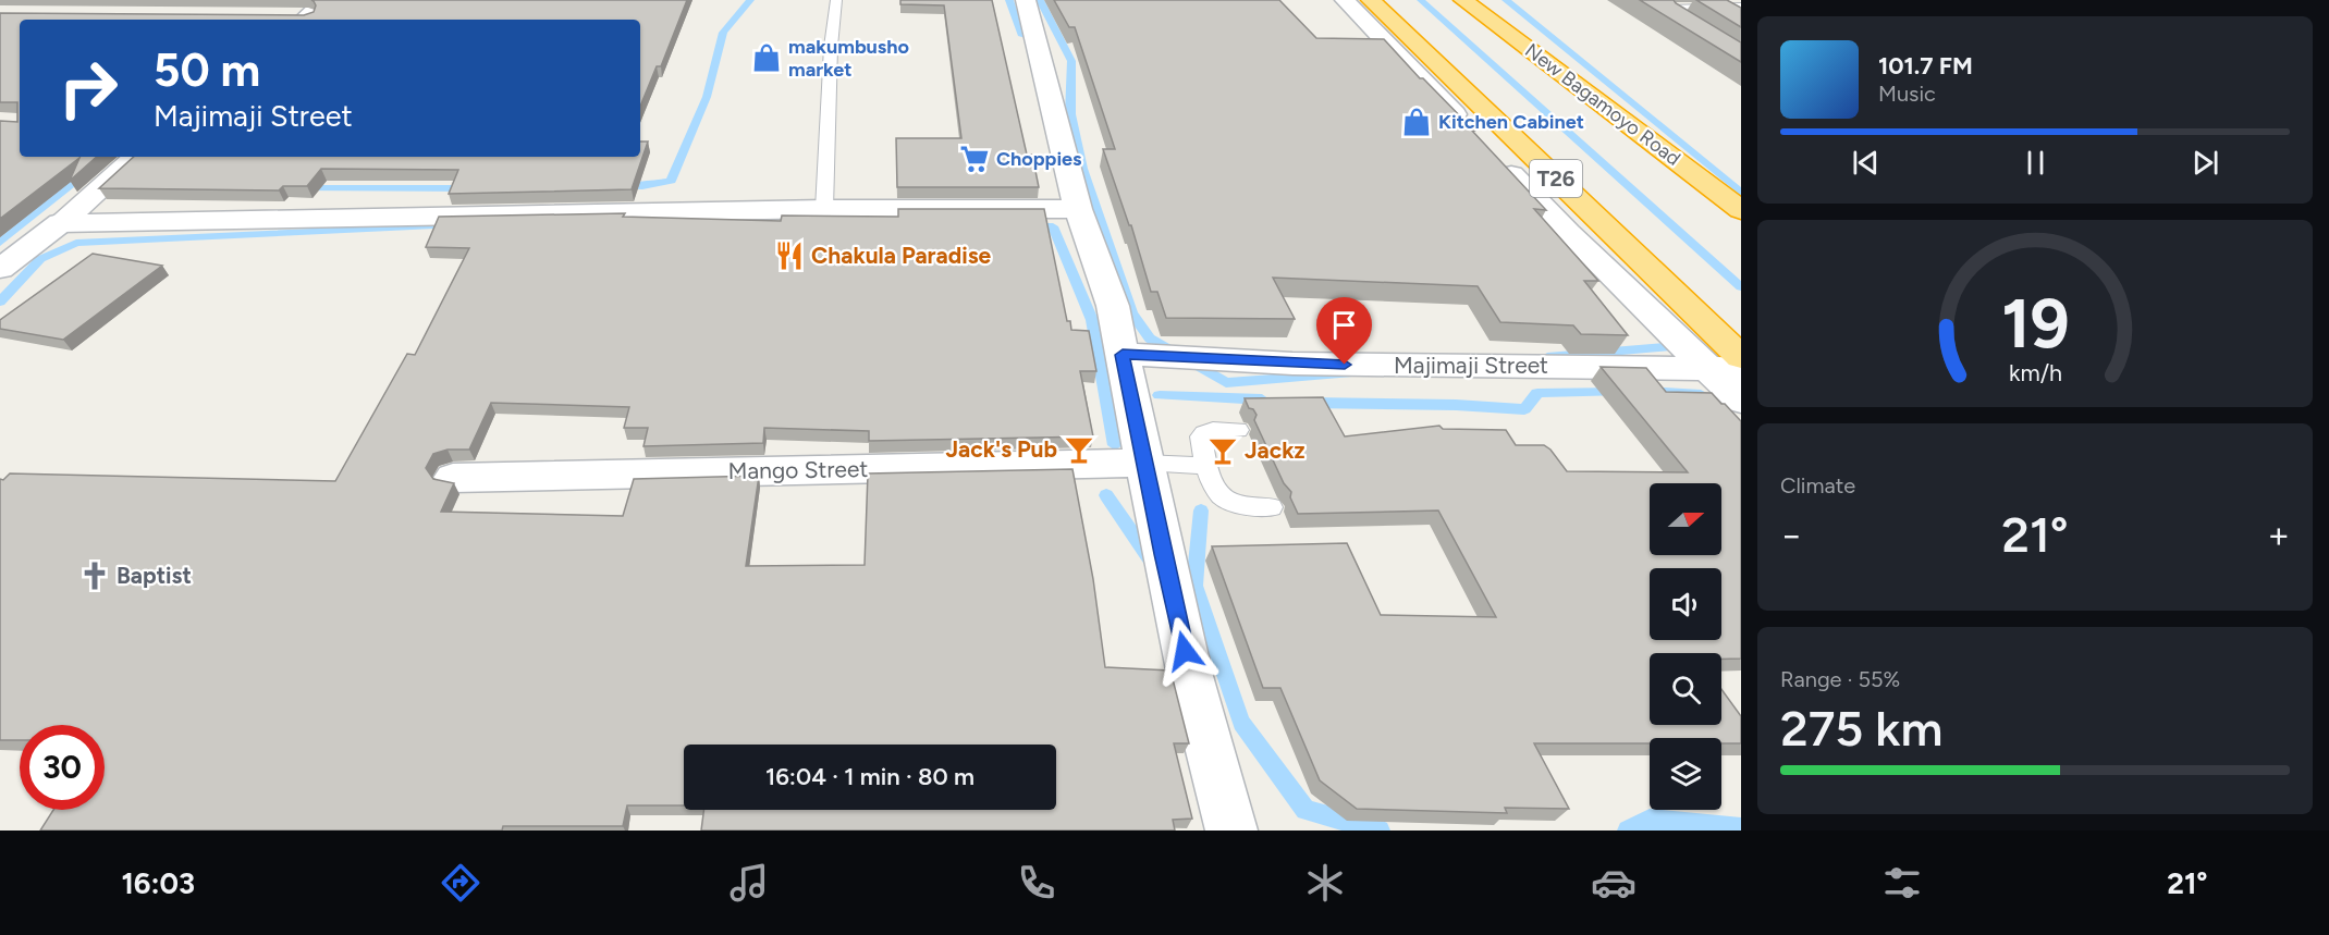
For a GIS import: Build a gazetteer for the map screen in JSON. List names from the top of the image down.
{
  "streets": {
    "highway": ["New Bagamoyo Road", "T26"],
    "street": ["Majimaji Street", "Mango Street"]
  },
  "places": {
    "shop": ["makumbusho market", "Kitchen Cabinet"],
    "supermarket": ["Choppies"],
    "restaurant": ["Chakula Paradise"],
    "bar": ["Jack's Pub", "Jackz"],
    "church": ["Baptist"]
  },
  "north": "right",
  "page": {
    "turn": ["50 m", "Majimaji Street"],
    "song": ["101.7 FM", "Music"],
    "tile": [
      "Climate",
      ["Range · 55%", "275 km"]
    ],
    "heat": ["−", "21°", "+"],
    "limit": "30",
    "trip": "16:04 · 1 min · 80 m",
    "tabs": ["16:03", "21°"],
    "gauge": ["19", "km/h"]
  }
}
